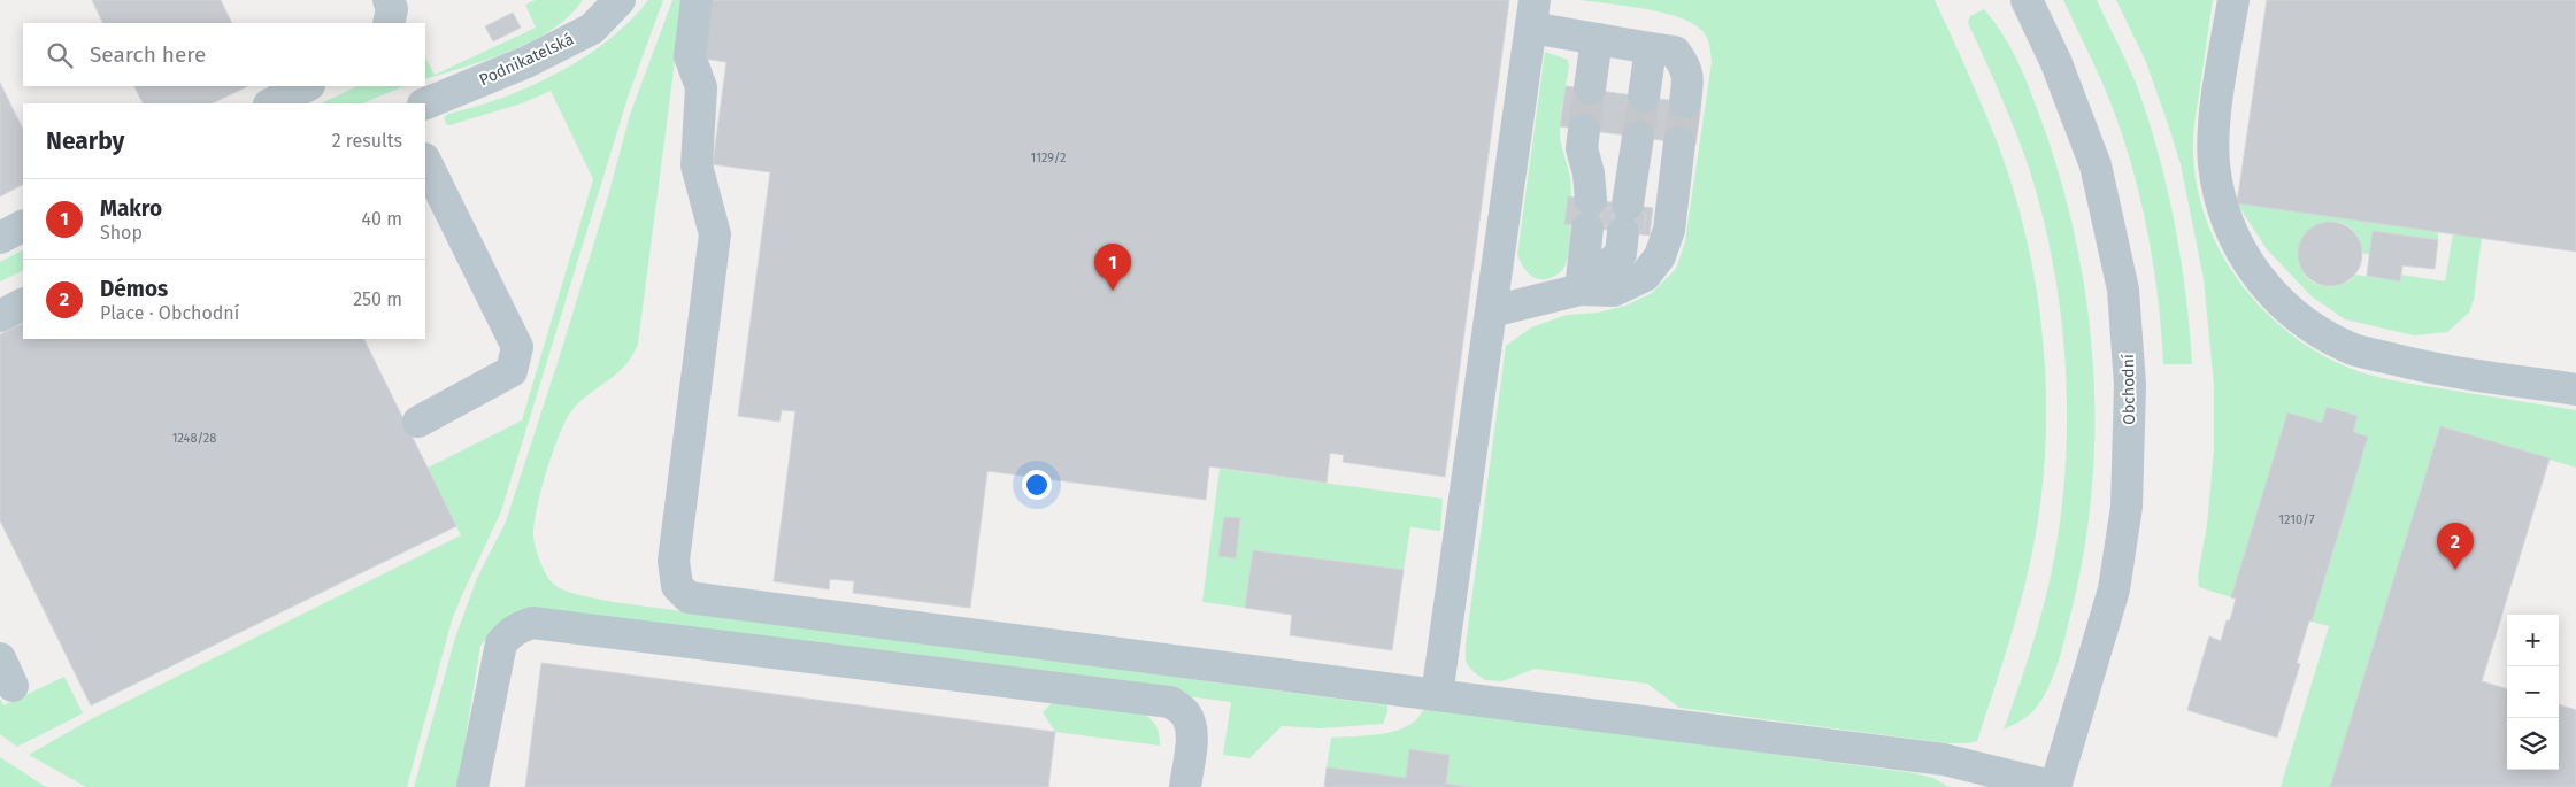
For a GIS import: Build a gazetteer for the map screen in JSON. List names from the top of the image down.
{
  "streets": {
    "street": ["Podnikatelská", "Obchodní"]
  },
  "house_numbers": ["1129/2", "1248/28", "1210/7"],
  "page": {
    "search": "Search here",
    "heading": ["Nearby", "2 results"],
    "list": [
      {
        "mark": "1",
        "name": "Makro",
        "note": "Shop",
        "value": "40 m"
      },
      {
        "mark": "2",
        "name": "Démos",
        "note": "Place · Obchodní",
        "value": "250 m"
      }
    ],
    "pins": ["1", "2"],
    "map_buttons": ["+", "−"]
  }
}
